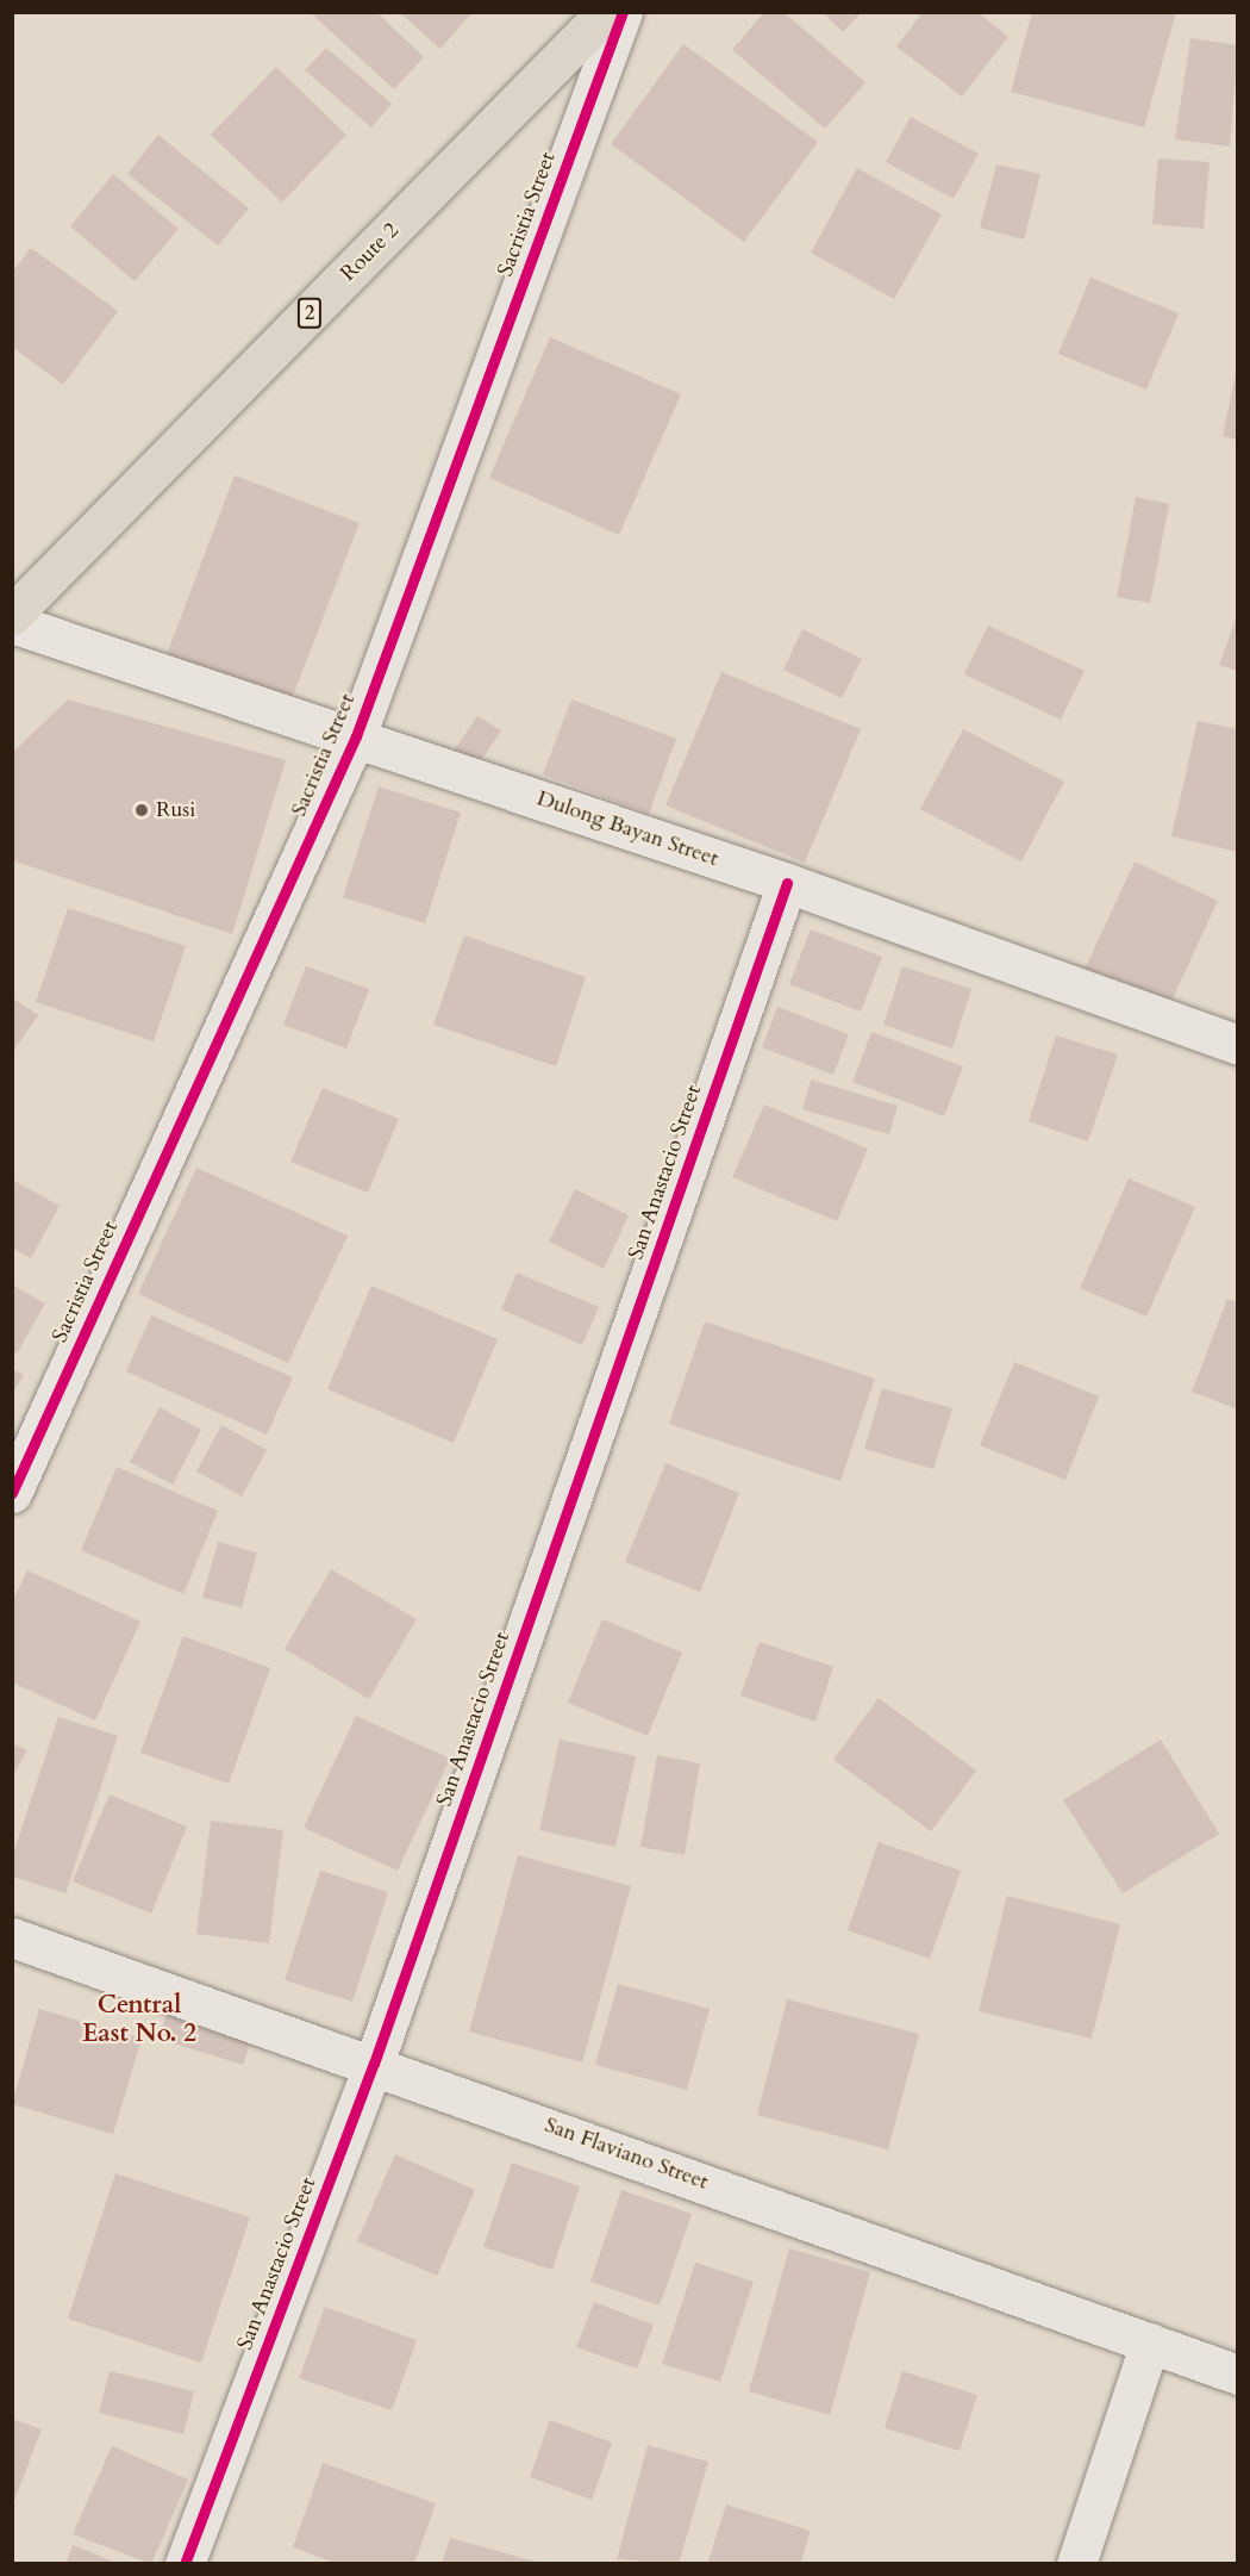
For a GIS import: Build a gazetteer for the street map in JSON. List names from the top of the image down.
{
  "streets": {
    "highway": ["Route 2", "2"],
    "street": [
      "Sacristia Street",
      "Dulong Bayan Street",
      "San Anastacio Street",
      "San Flaviano Street"
    ]
  },
  "crossings": [
    ["Sacristia Street", "Dulong Bayan Street"],
    ["Dulong Bayan Street", "San Anastacio Street"],
    ["San Anastacio Street", "San Flaviano Street"]
  ],
  "districts": ["Central East No. 2"],
  "places": ["Rusi"]
}
